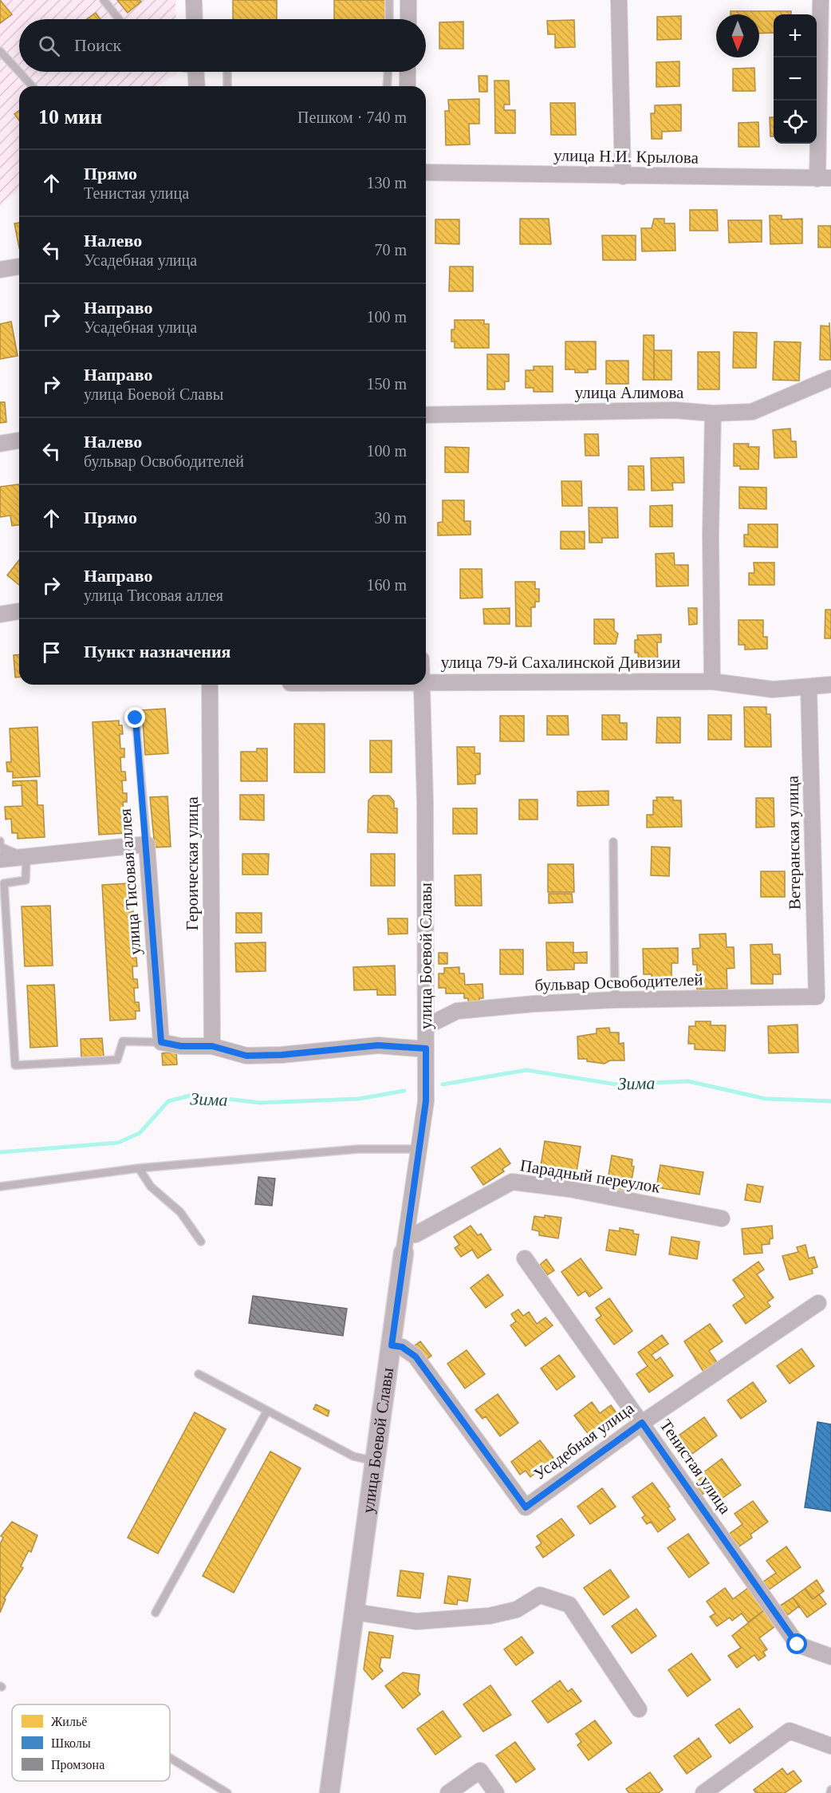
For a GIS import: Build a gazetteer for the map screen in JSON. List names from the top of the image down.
{
  "streets": {
    "street": [
      "улица Н.И. Крылова",
      "улица Алимова",
      "улица 79-й Сахалинской Дивизии",
      "Ветеранская улица",
      "Героическая улица",
      "улица Тисовая аллея",
      "улица Боевой Славы",
      "бульвар Освободителей",
      "Парадный переулок",
      "Усадебная улица",
      "Тенистая улица"
    ]
  },
  "crossings": [
    ["улица 79-й Сахалинской Дивизии", "Ветеранская улица"],
    ["Ветеранская улица", "бульвар Освободителей"],
    ["улица Боевой Славы", "бульвар Освободителей"],
    ["улица Боевой Славы", "Парадный переулок"],
    ["улица Боевой Славы", "Усадебная улица"],
    ["Усадебная улица", "Тенистая улица"]
  ],
  "water": ["Зима"],
  "legend": ["Жильё", "Школы", "Промзона"],
  "north": "bottom",
  "page": {
    "map_buttons": ["+", "−"],
    "search": "Поиск",
    "heading": ["10 мин", "Пешком · 740 m"],
    "list": [
      ["Прямо", "Тенистая улица", "130 m"],
      ["Налево", "Усадебная улица", "70 m"],
      ["Направо", "Усадебная улица", "100 m"],
      ["Направо", "улица Боевой Славы", "150 m"],
      ["Налево", "бульвар Освободителей", "100 m"],
      ["Прямо", "30 m"],
      ["Направо", "улица Тисовая аллея", "160 m"],
      "Пункт назначения"
    ]
  }
}
